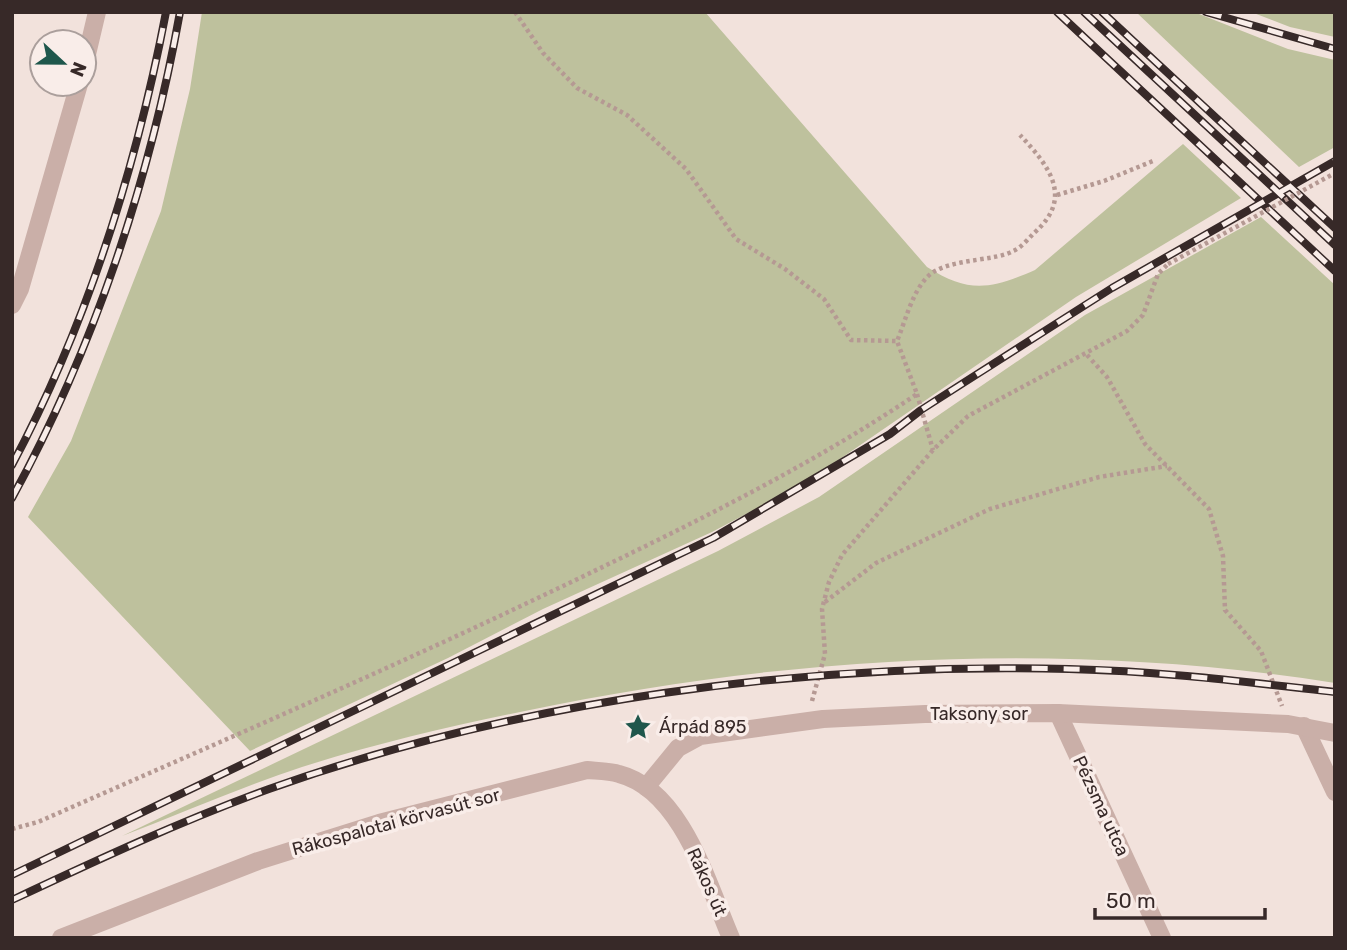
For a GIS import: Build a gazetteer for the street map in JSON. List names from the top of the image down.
{
  "streets": {
    "street": [
      "Taksony sor",
      "Pézsma utca",
      "Rákospalotai körvasút sor",
      "Rákos út"
    ]
  },
  "crossings": [
    ["Taksony sor", "Pézsma utca"],
    ["Taksony sor", "Rákospalotai körvasút sor"],
    ["Rákospalotai körvasút sor", "Rákos út"]
  ],
  "places": {
    "place": ["Árpád 895"]
  },
  "scale_bar": "50 m",
  "north": "right"
}
